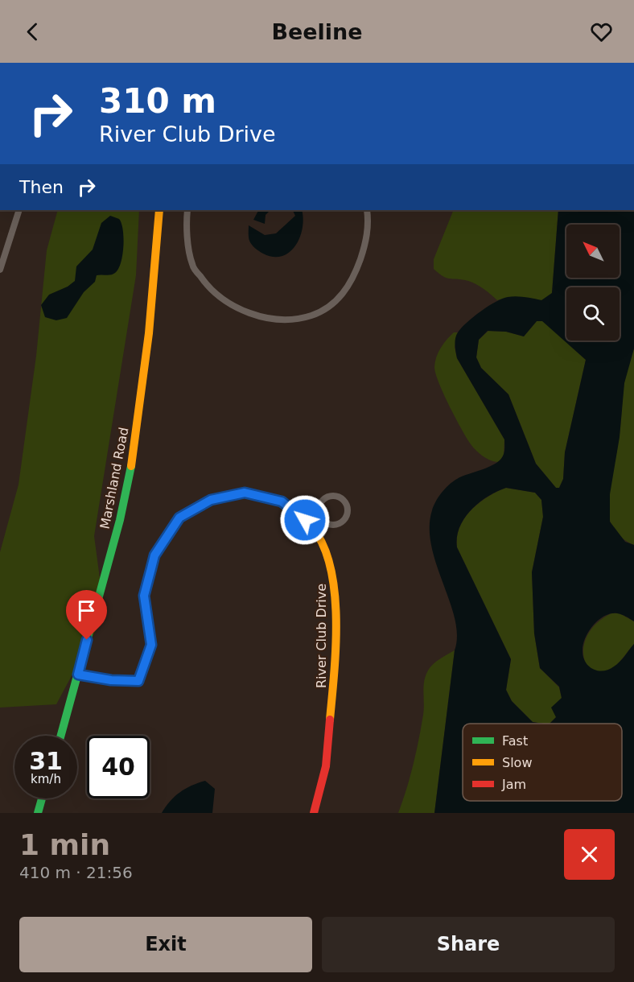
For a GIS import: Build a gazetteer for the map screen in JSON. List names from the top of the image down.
{
  "streets": {
    "street": ["Marshland Road", "River Club Drive"]
  },
  "crossings": [
    ["Marshland Road", "River Club Drive"]
  ],
  "legend": ["Fast", "Slow", "Jam"],
  "north": "top left",
  "page": {
    "header": "Beeline",
    "turn": ["310 m", "River Club Drive"],
    "then": "Then",
    "speed": "31 km/h",
    "limit": "40",
    "heading": ["1 min", "410 m · 21:56"],
    "buttons": ["Exit", "Share"]
  }
}
